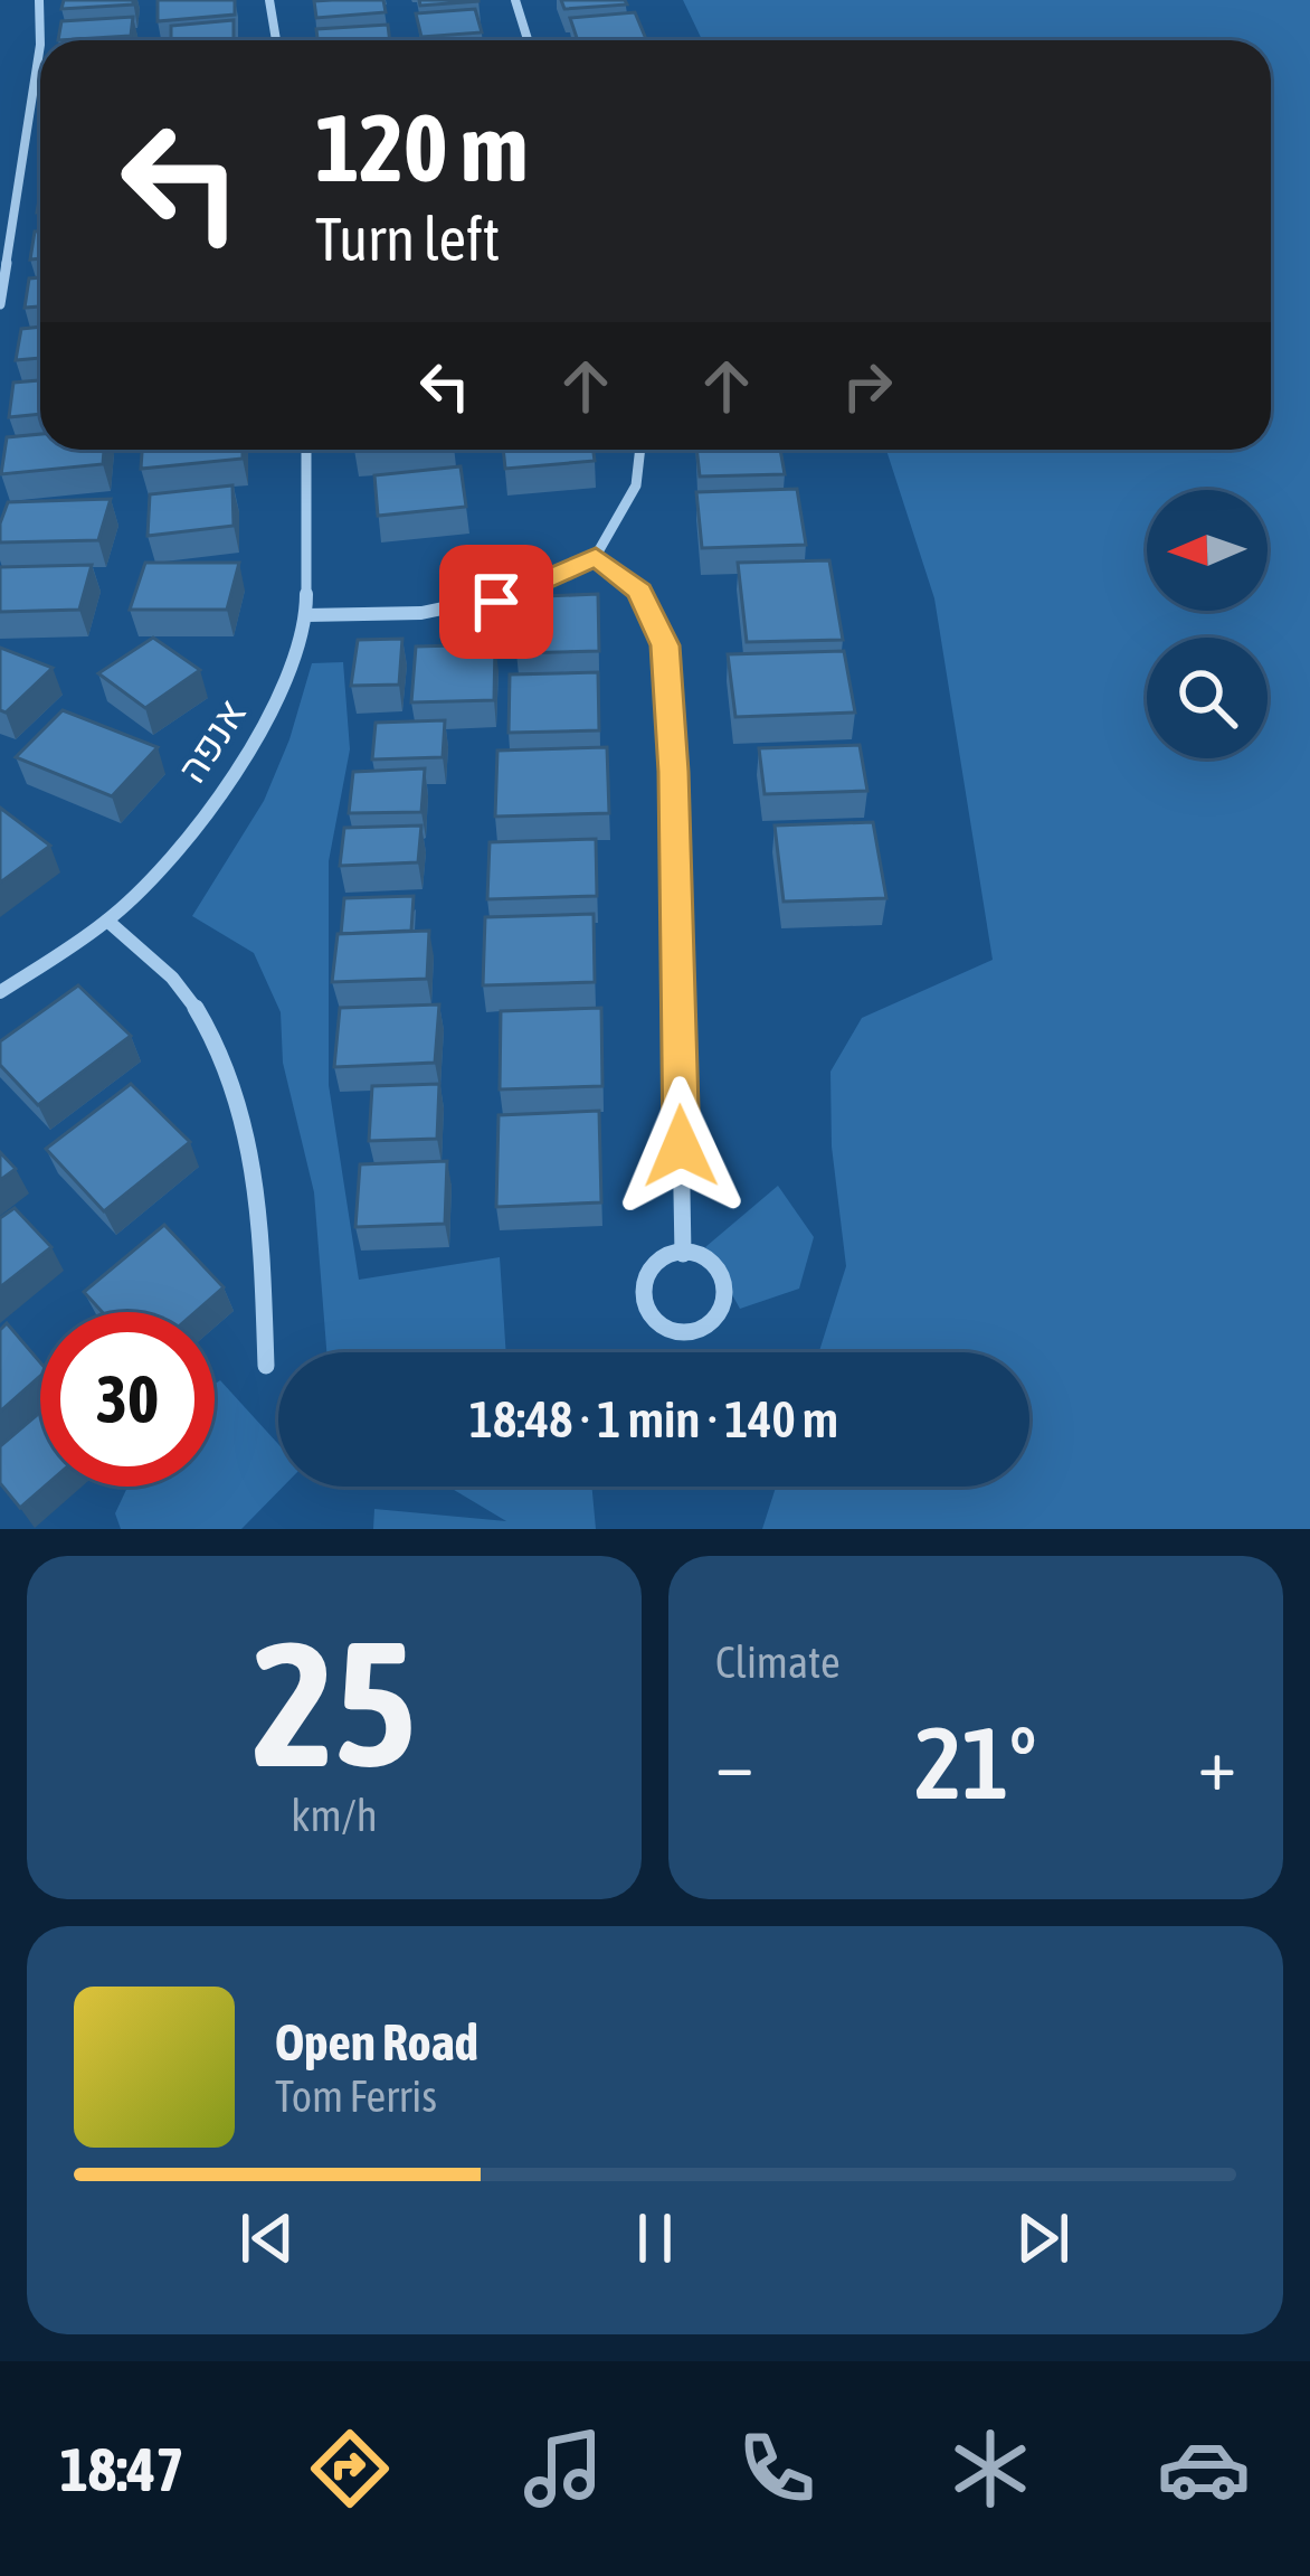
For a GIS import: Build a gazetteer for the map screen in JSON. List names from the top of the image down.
{
  "streets": {
    "street": ["אנפה"]
  },
  "north": "left",
  "page": {
    "turn": ["120 m", "Turn left"],
    "limit": "30",
    "trip": "18:48 · 1 min · 140 m",
    "tile": [
      ["25", "km/h"],
      "Climate"
    ],
    "heat": ["−", "21°", "+"],
    "song": ["Open Road", "Tom Ferris"],
    "tabs": "18:47"
  }
}
